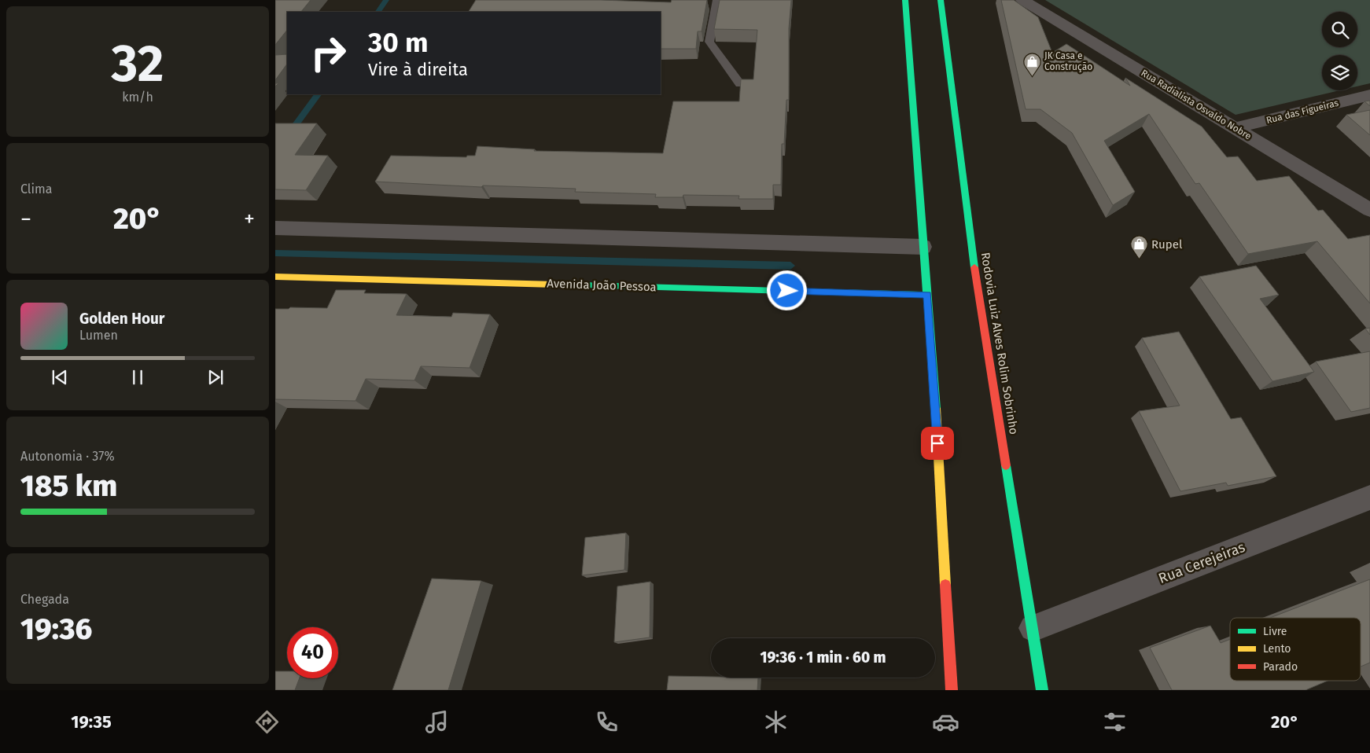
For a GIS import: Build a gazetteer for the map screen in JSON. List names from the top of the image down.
{
  "streets": {
    "main road": ["Avenida João Pessoa", "Rodovia Luiz Alves Rolim Sobrinho"],
    "street": ["Rua Radialista Osvaldo Nobre", "Rua das Figueiras", "Rua Cerejeiras"]
  },
  "crossings": [
    ["Rua Radialista Osvaldo Nobre", "Rua das Figueiras"],
    ["Rodovia Luiz Alves Rolim Sobrinho", "Rua Cerejeiras"]
  ],
  "places": {
    "shop": ["JK Casa e Construção", "Rupel"]
  },
  "legend": ["Livre", "Lento", "Parado"],
  "page": {
    "tile": [
      ["32", "km/h"],
      "Clima",
      ["Autonomia · 37%", "185 km"],
      ["Chegada", "19:36"]
    ],
    "turn": ["30 m", "Vire à direita"],
    "heat": ["−", "20°", "+"],
    "song": ["Golden Hour", "Lumen"],
    "limit": "40",
    "trip": "19:36 · 1 min · 60 m",
    "tabs": ["19:35", "20°"]
  }
}
